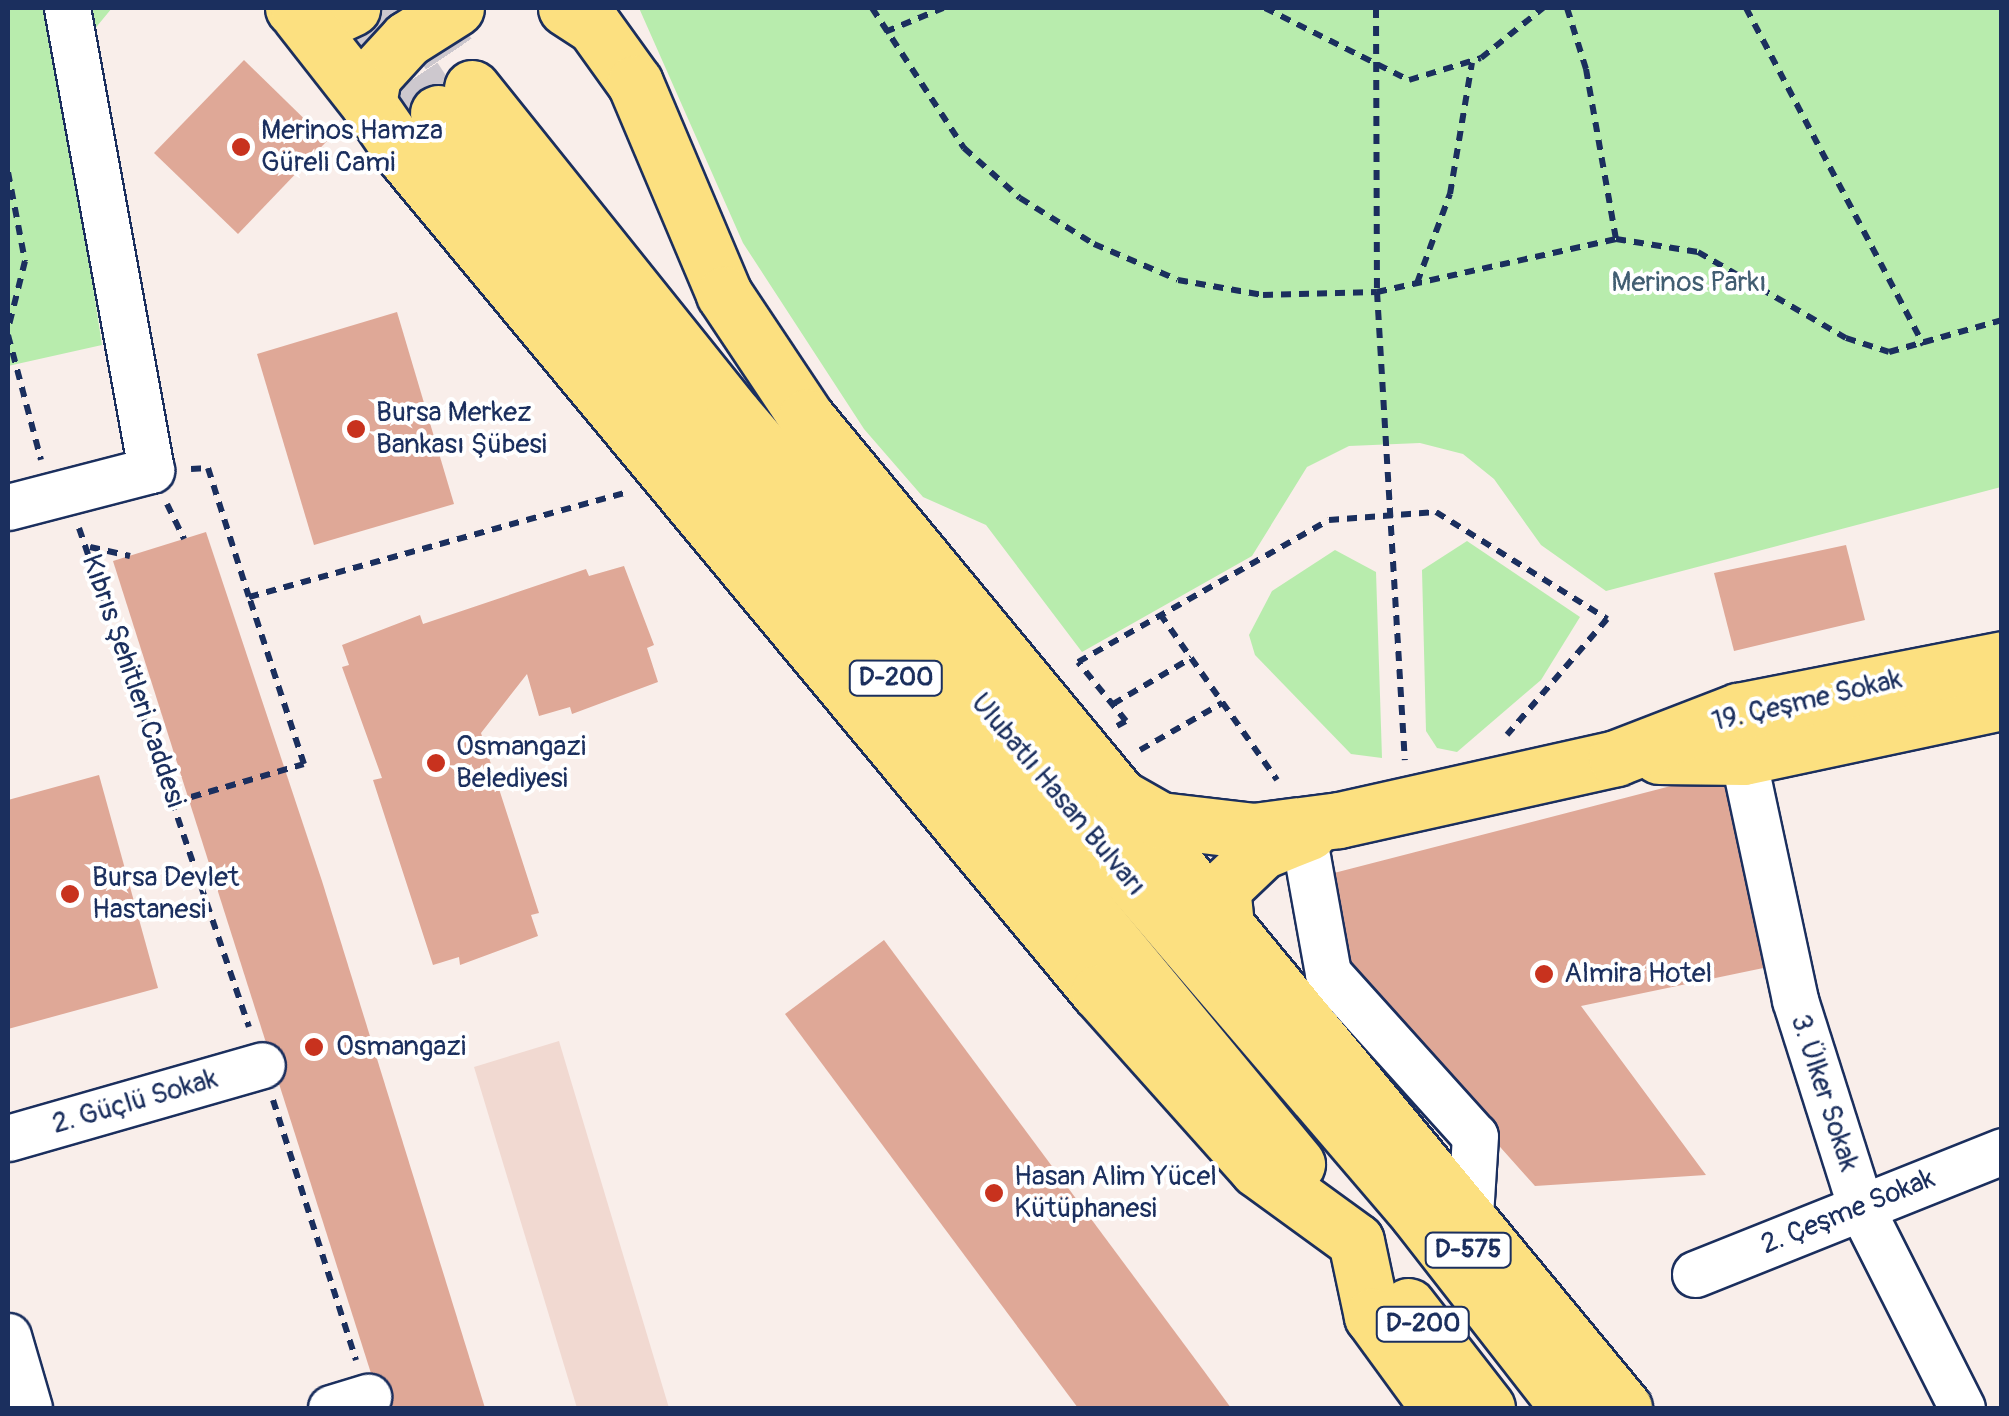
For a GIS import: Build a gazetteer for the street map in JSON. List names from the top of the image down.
{
  "streets": {
    "main road": [
      "D-200",
      "19. Çeşme Sokak",
      "Ulubatlı Hasan Bulvarı",
      "D-575"
    ],
    "street": ["3. Ülker Sokak", "2. Güçlü Sokak", "2. Çeşme Sokak"],
    "path": ["Kıbrıs Şehitleri Caddesi"]
  },
  "crossings": [
    ["Kıbrıs Şehitleri Caddesi", "2. Güçlü Sokak"],
    ["19. Çeşme Sokak", "3. Ülker Sokak"],
    ["Ulubatlı Hasan Bulvarı", "D-575"],
    ["3. Ülker Sokak", "2. Çeşme Sokak"]
  ],
  "parks": ["Merinos Parkı"],
  "places": [
    "Merinos Hamza Güreli Cami",
    "Bursa Merkez Bankası Şübesi",
    "Osmangazi Belediyesi",
    "Bursa Devlet Hastanesi",
    "Almira Hotel",
    "Osmangazi",
    "Hasan Alim Yücel Kütüphanesi"
  ]
}
